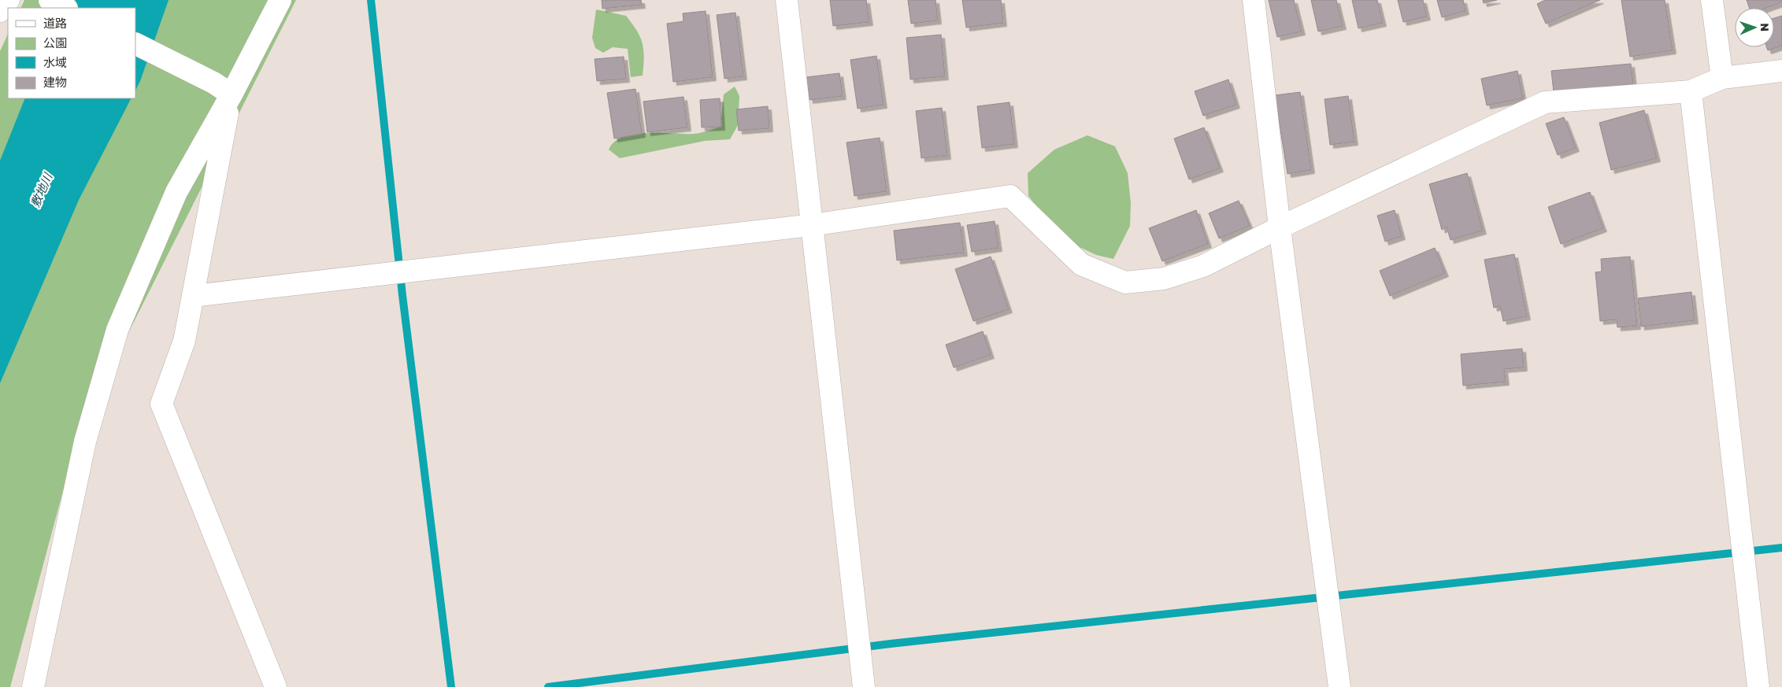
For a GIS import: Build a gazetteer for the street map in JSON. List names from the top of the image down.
{
  "water": ["敷地川"],
  "legend": [
    "道路",
    "公園",
    "水域",
    "建物"
  ],
  "north": "right"
}
